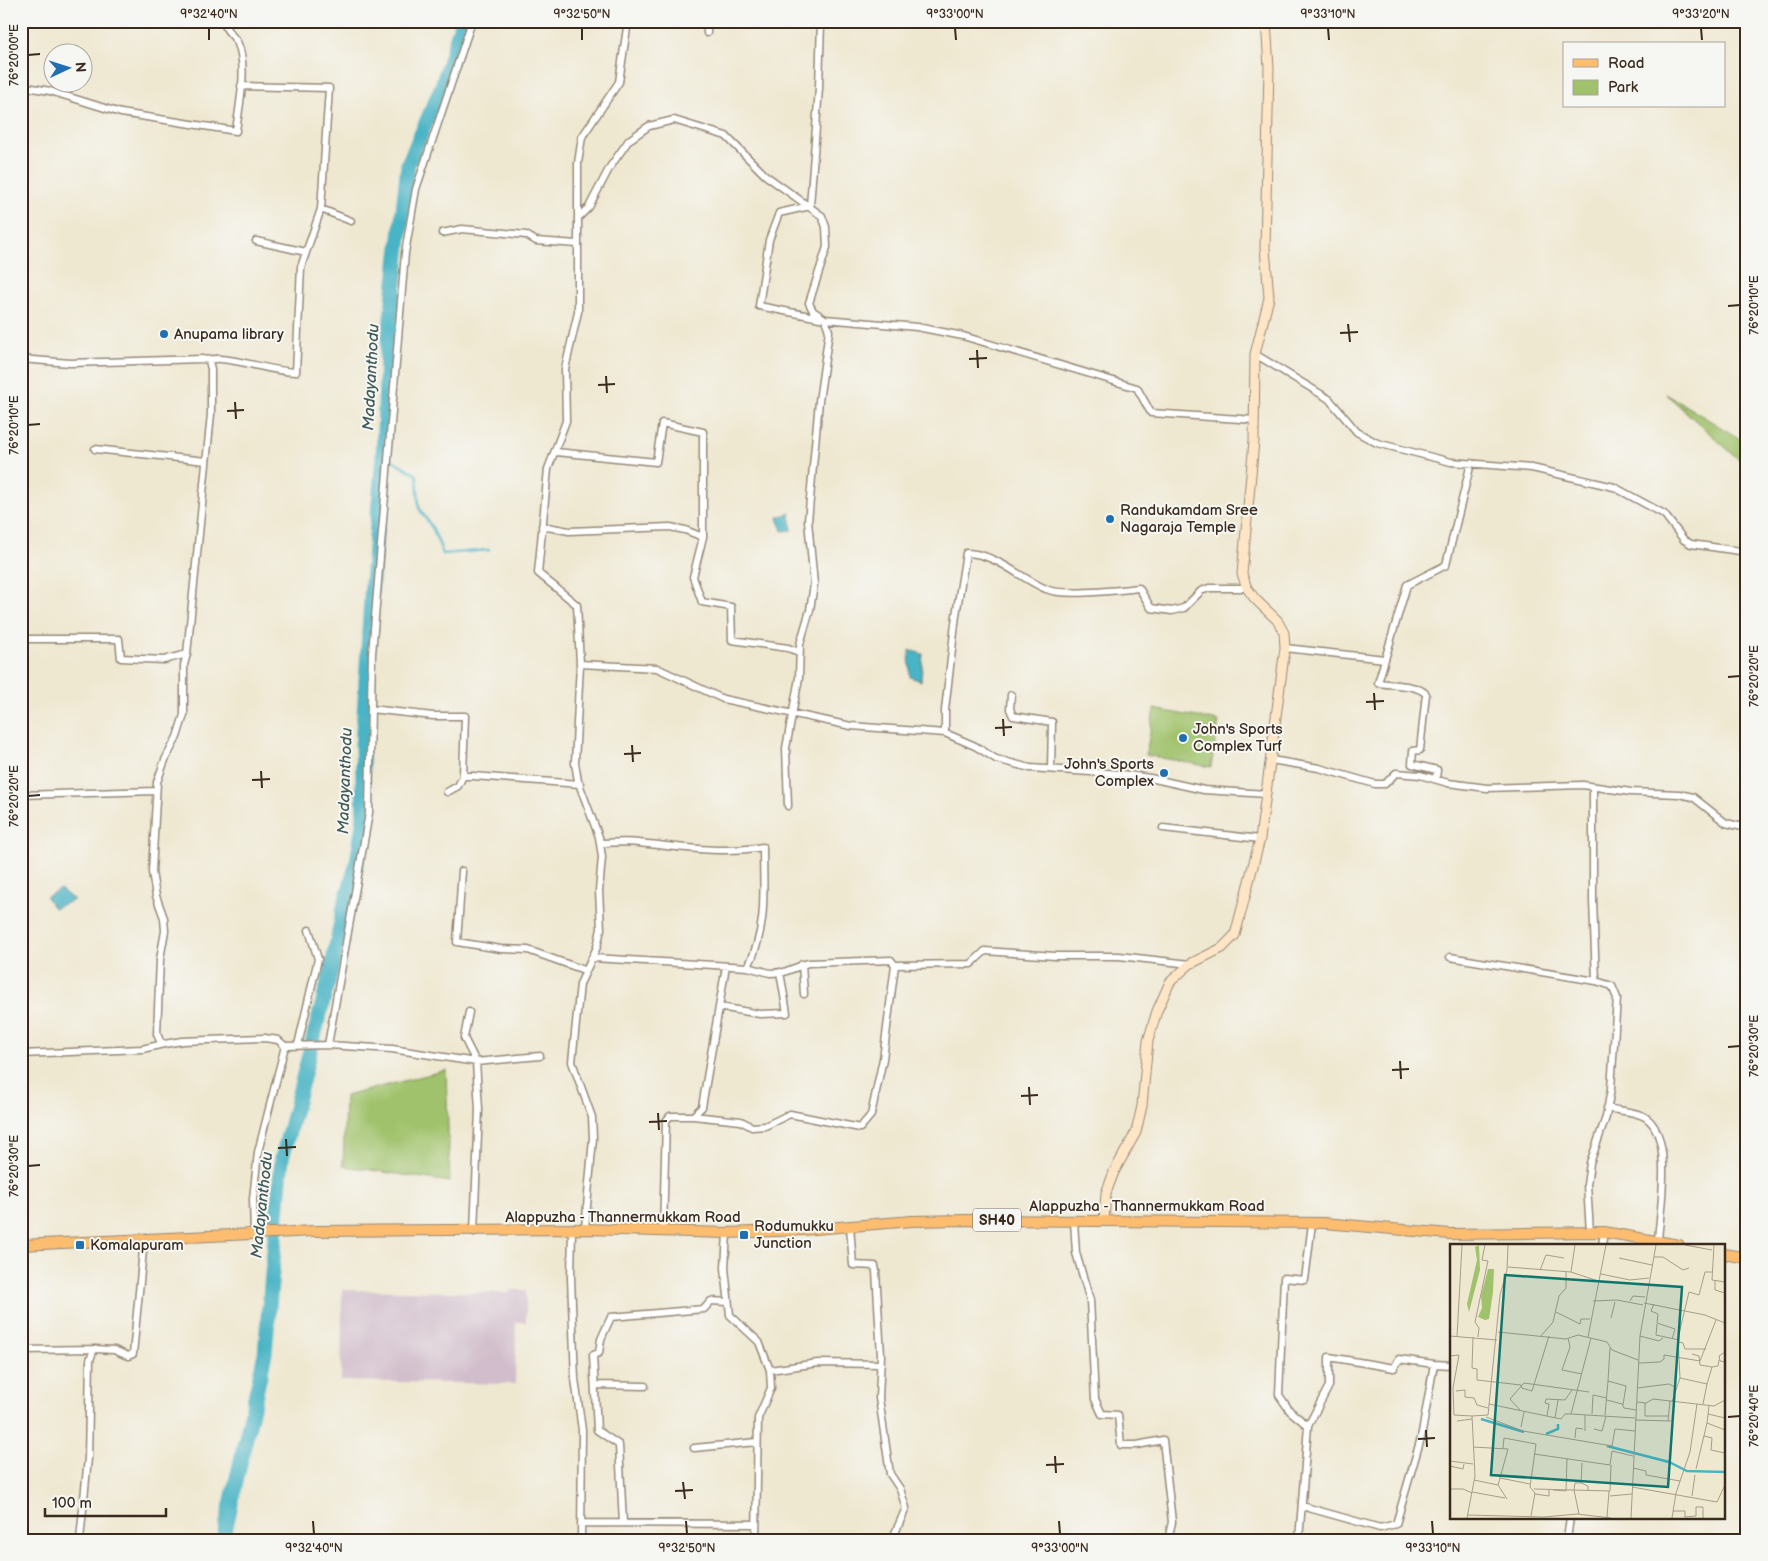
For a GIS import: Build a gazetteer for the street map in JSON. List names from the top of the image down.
{
  "streets": {
    "main road": ["Alappuzha - Thannermukkam Road", "SH40"]
  },
  "crossings": [
    ["Alappuzha - Thannermukkam Road", "SH40"]
  ],
  "water": ["Madayanthodu"],
  "places": {
    "other": [
      "Anupama library",
      "Randukamdam Sree Nagaraja Temple",
      "John's Sports Complex Turf",
      "John's Sports Complex"
    ],
    "transit": ["Rodumukku Junction", "Komalapuram"]
  },
  "legend": ["Road", "Park"],
  "scale_bar": "100 m",
  "north": "right",
  "coordinates": [
    "9°32'40\"N",
    "9°32'50\"N",
    "9°33'00\"N",
    "9°33'10\"N",
    "9°33'20\"N",
    "76°20'00\"E",
    "76°20'10\"E",
    "76°20'20\"E",
    "76°20'30\"E",
    "76°20'40\"E"
  ]
}
